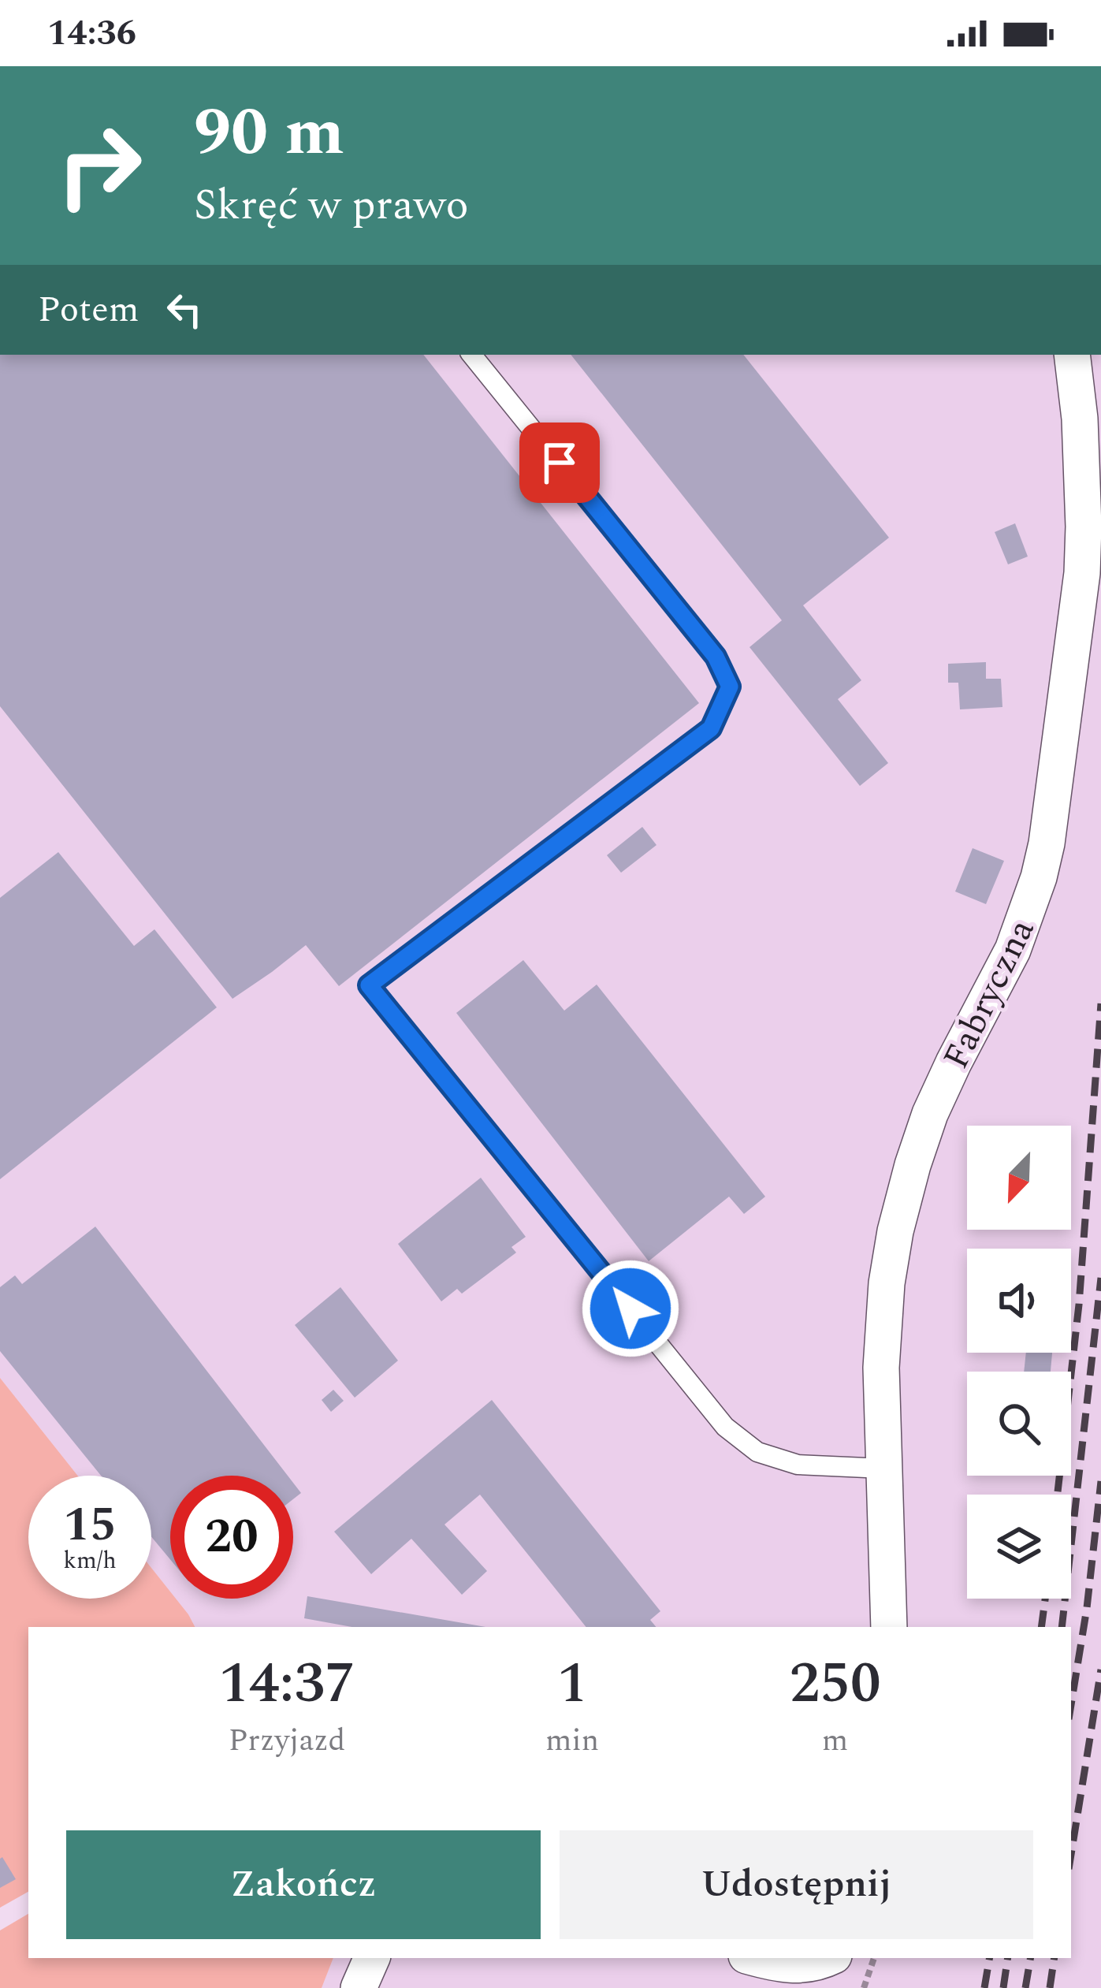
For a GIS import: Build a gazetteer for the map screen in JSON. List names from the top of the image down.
{
  "streets": {
    "street": ["Fabryczna"]
  },
  "north": "bottom left",
  "page": {
    "status": "14:36",
    "turn": ["90 m", "Skręć w prawo"],
    "then": "Potem",
    "speed": "15 km/h",
    "limit": "20",
    "eta": [
      "14:37",
      "Przyjazd",
      "1",
      "min",
      "250",
      "m"
    ],
    "buttons": ["Zakończ", "Udostępnij"]
  }
}
